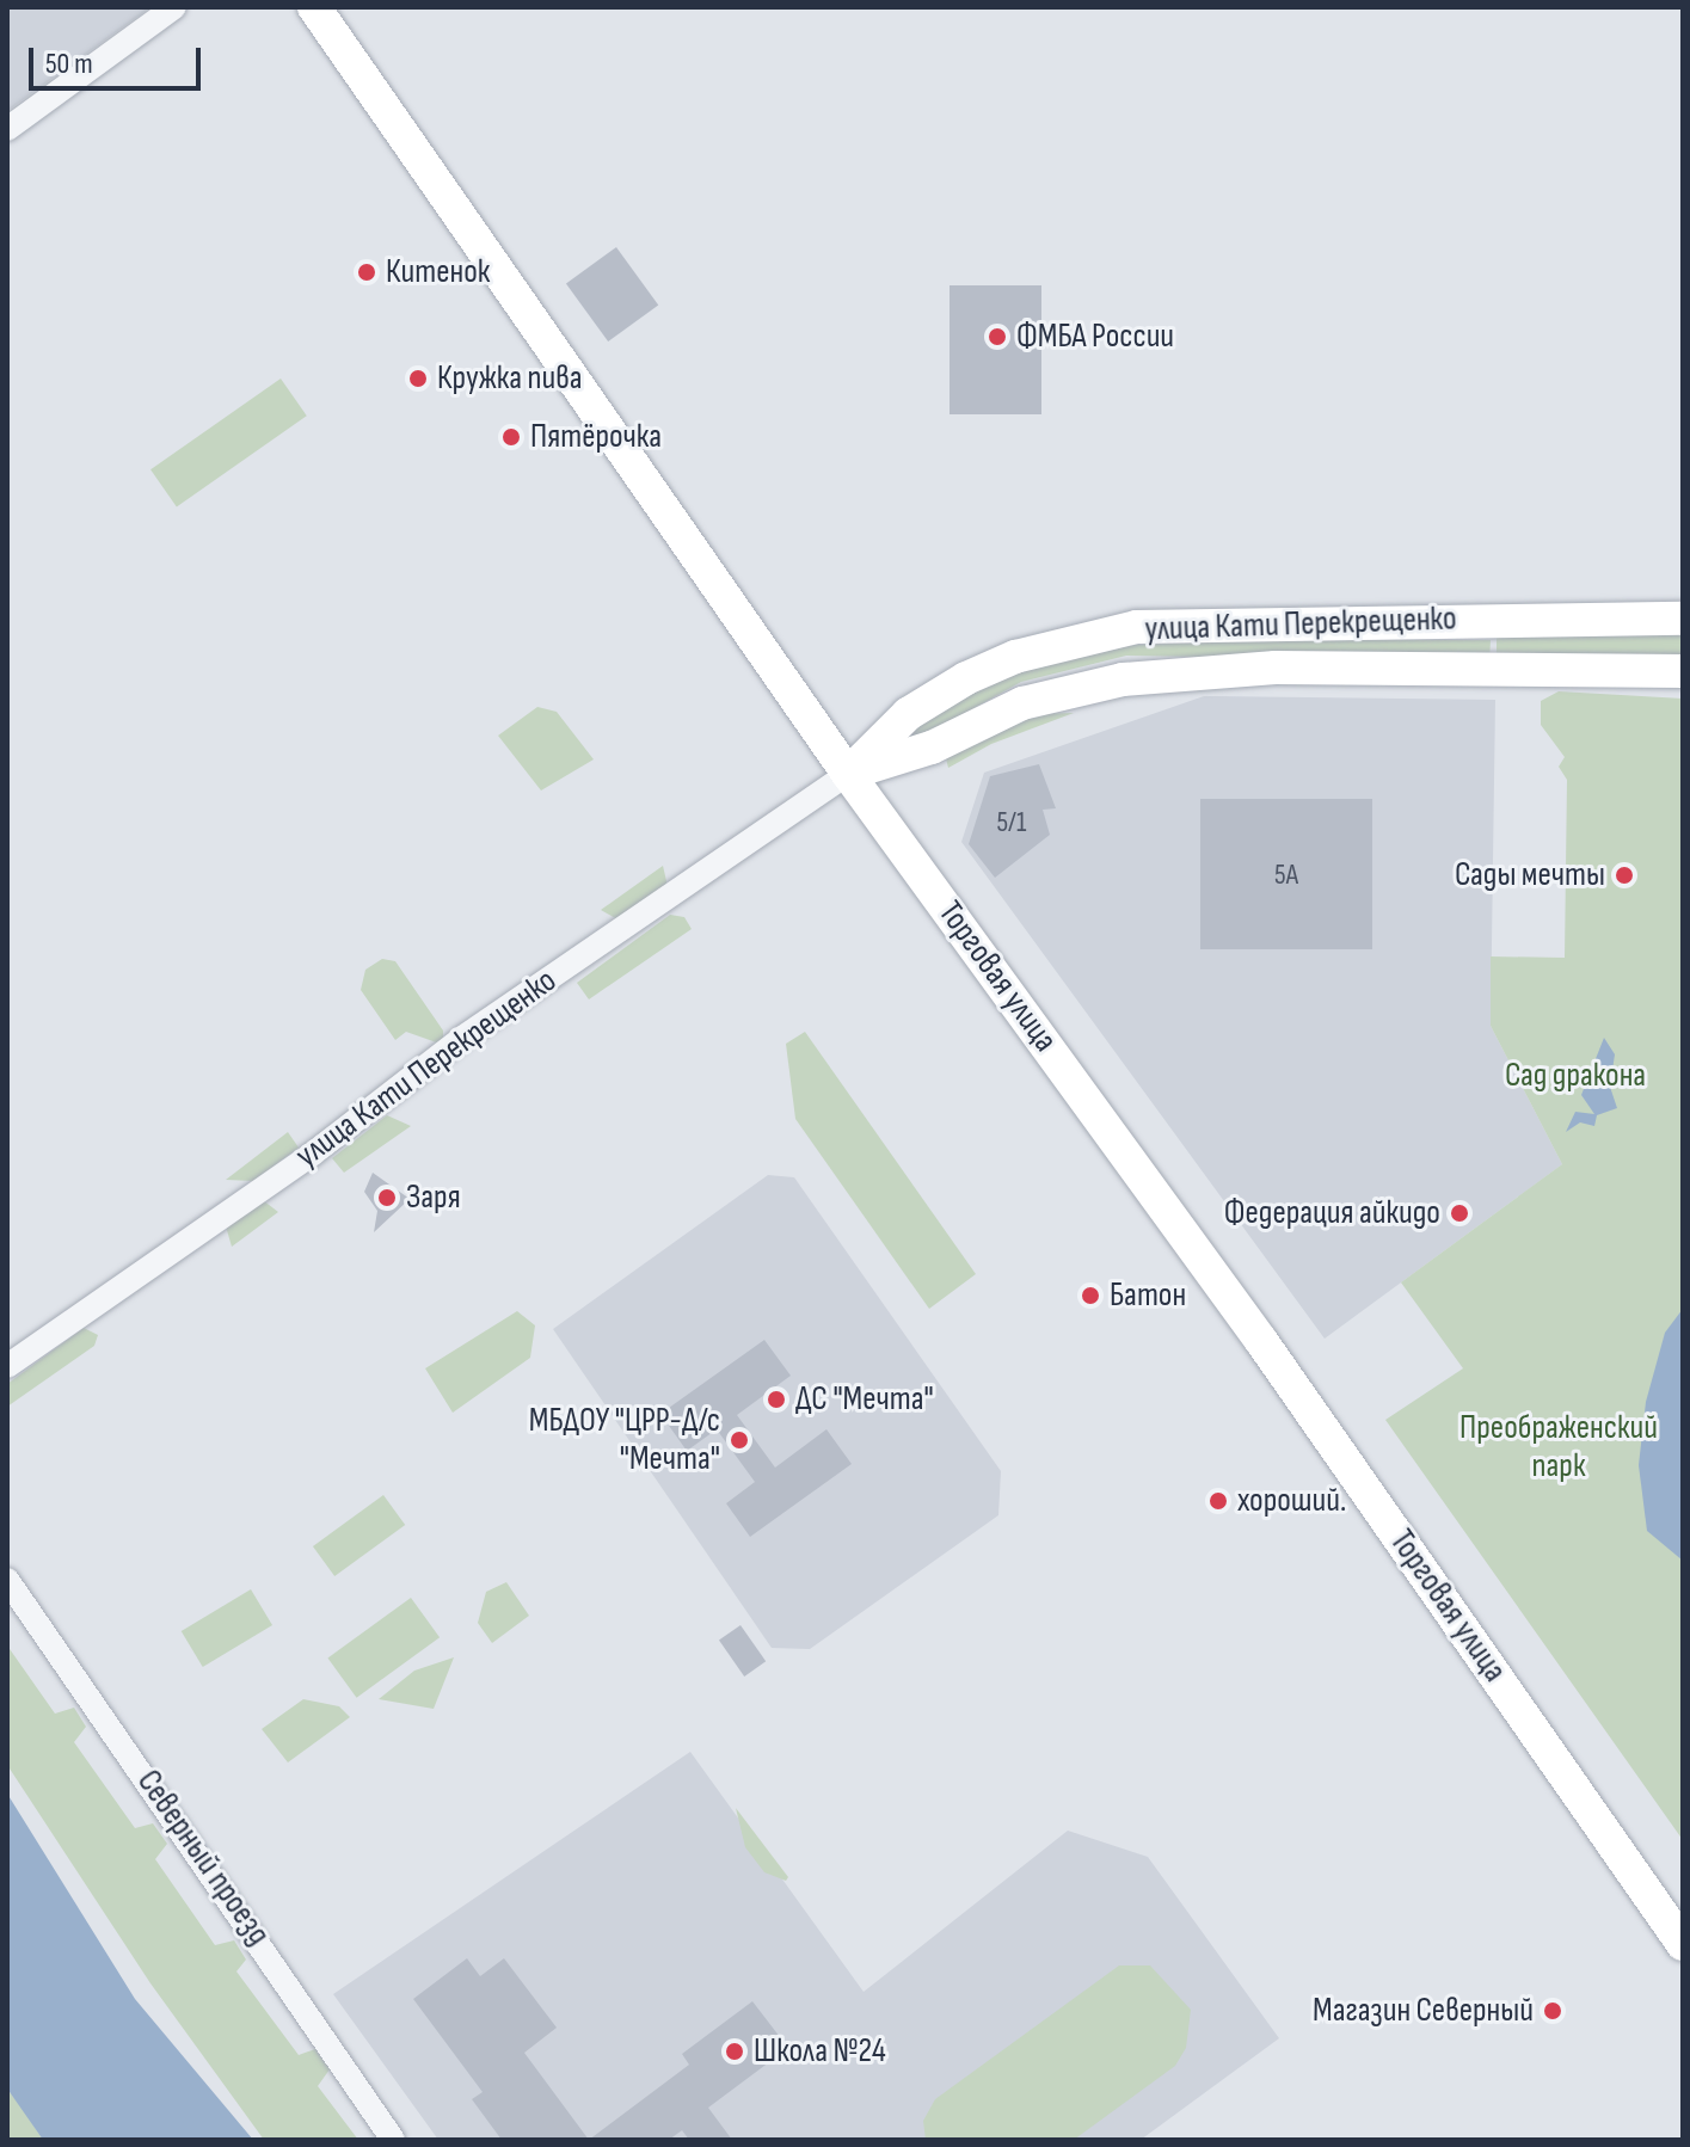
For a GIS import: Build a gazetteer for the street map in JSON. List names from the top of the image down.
{
  "streets": {
    "street": ["улица Кати Перекрещенко", "Торговая улица", "Северный проезд"]
  },
  "crossings": [
    ["улица Кати Перекрещенко", "Торговая улица"]
  ],
  "parks": ["Сад дракона", "Преображенский парк"],
  "places": [
    "Китенок",
    "ФМБА России",
    "Кружка пива",
    "Пятёрочка",
    "Сады мечты",
    "Заря",
    "Федерация айкидо",
    "Батон",
    "ДС \"Мечта\"",
    "МБДОУ \"ЦРР-Д/с \"Мечта\"",
    "хороший.",
    "Магазин Северный",
    "Школа №24"
  ],
  "house_numbers": ["5/1", "5А"],
  "scale_bar": "50 m"
}
